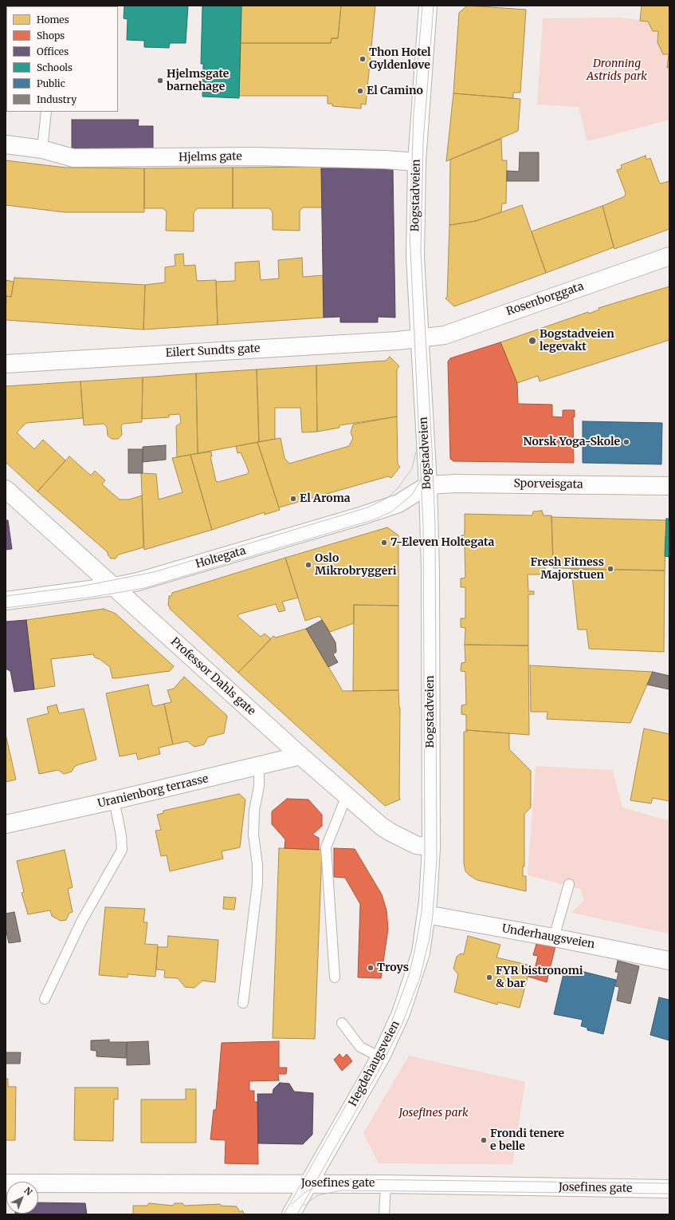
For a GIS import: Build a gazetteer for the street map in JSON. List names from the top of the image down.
{
  "streets": {
    "street": [
      "Hjelms gate",
      "Bogstadveien",
      "Rosenborggata",
      "Eilert Sundts gate",
      "Sporveisgata",
      "Holtegata",
      "Professor Dahls gate",
      "Uranienborg terrasse",
      "Underhaugsveien",
      "Hegdehaugsveien",
      "Josefines gate"
    ]
  },
  "crossings": [
    ["Hjelms gate", "Bogstadveien"],
    ["Bogstadveien", "Rosenborggata"],
    ["Bogstadveien", "Eilert Sundts gate"],
    ["Bogstadveien", "Sporveisgata"],
    ["Bogstadveien", "Holtegata"],
    ["Bogstadveien", "Professor Dahls gate"],
    ["Bogstadveien", "Underhaugsveien"],
    ["Bogstadveien", "Hegdehaugsveien"],
    ["Rosenborggata", "Eilert Sundts gate"],
    ["Sporveisgata", "Holtegata"],
    ["Holtegata", "Professor Dahls gate"],
    ["Professor Dahls gate", "Uranienborg terrasse"],
    ["Underhaugsveien", "Hegdehaugsveien"],
    ["Hegdehaugsveien", "Josefines gate"]
  ],
  "parks": ["Dronning Astrids park", "Josefines park"],
  "places": [
    "Thon Hotel Gyldenløve",
    "Hjelmsgate barnehage",
    "El Camino",
    "Bogstadveien legevakt",
    "Norsk Yoga-Skole",
    "El Aroma",
    "7-Eleven Holtegata",
    "Oslo Mikrobryggeri",
    "Fresh Fitness Majorstuen",
    "Troys",
    "FYR bistronomi & bar",
    "Frondi tenere e belle"
  ],
  "legend": [
    "Homes",
    "Shops",
    "Offices",
    "Schools",
    "Public",
    "Industry"
  ],
  "north": "top right"
}
